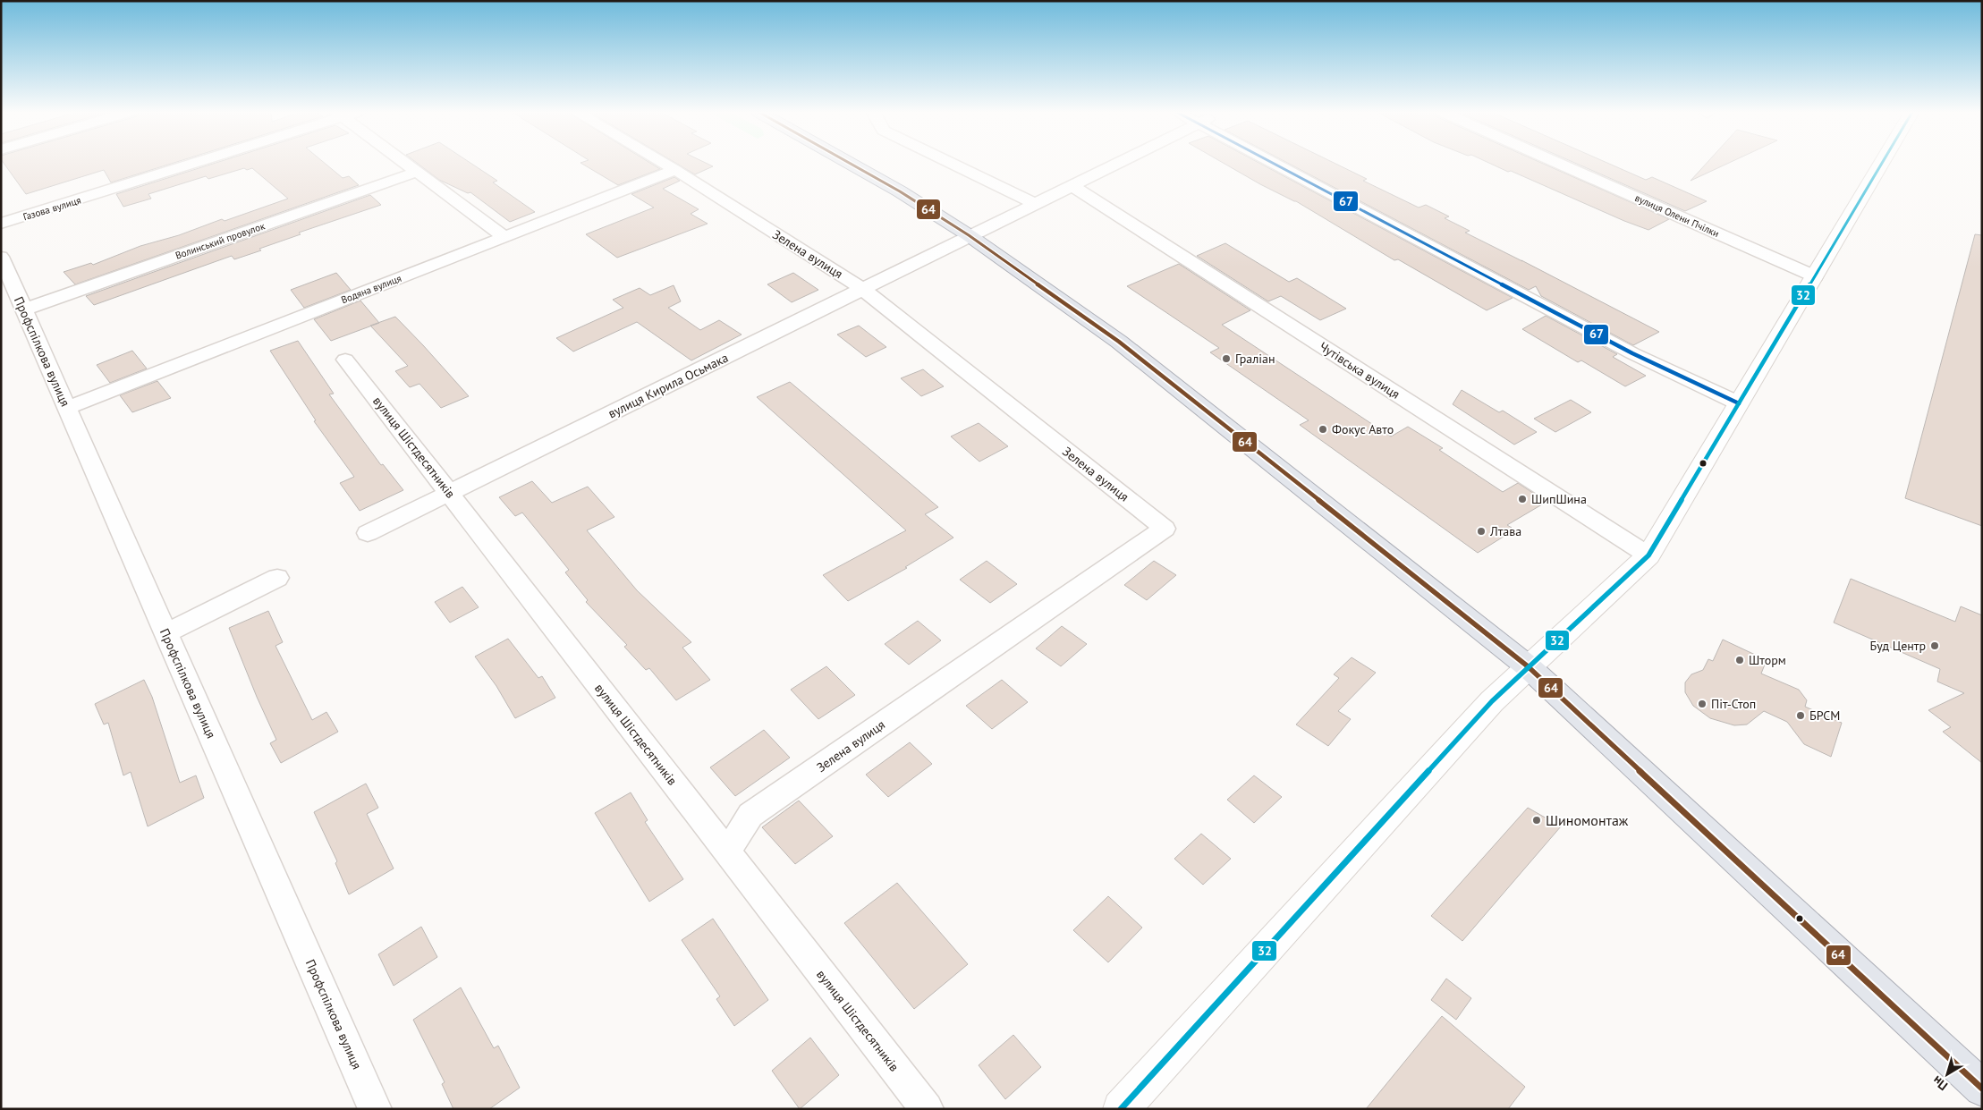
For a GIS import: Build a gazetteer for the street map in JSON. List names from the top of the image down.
{
  "streets": {
    "street": [
      "Газова вулиця",
      "вулиця Олени Пчілки",
      "Волинський провулок",
      "Зелена вулиця",
      "Водяна вулиця",
      "Профспілкова вулиця",
      "Чутівська вулиця",
      "вулиця Кирила Осьмака",
      "вулиця Шістдесятників"
    ]
  },
  "crossings": [
    ["Волинський провулок", "Профспілкова вулиця"],
    ["Зелена вулиця", "Водяна вулиця"],
    ["Зелена вулиця", "вулиця Кирила Осьмака"],
    ["Зелена вулиця", "вулиця Шістдесятників"],
    ["Водяна вулиця", "Профспілкова вулиця"],
    ["Чутівська вулиця", "вулиця Кирила Осьмака"],
    ["вулиця Кирила Осьмака", "вулиця Шістдесятників"]
  ],
  "places": [
    "Граліан",
    "Фокус Авто",
    "ШипШина",
    "Лтава",
    "Буд Центр",
    "Шторм",
    "Піт-Стоп",
    "БРСМ",
    "Шиномонтаж"
  ],
  "lines": ["transit line 64", "transit line 67", "transit line 32"],
  "north": "bottom left"
}
